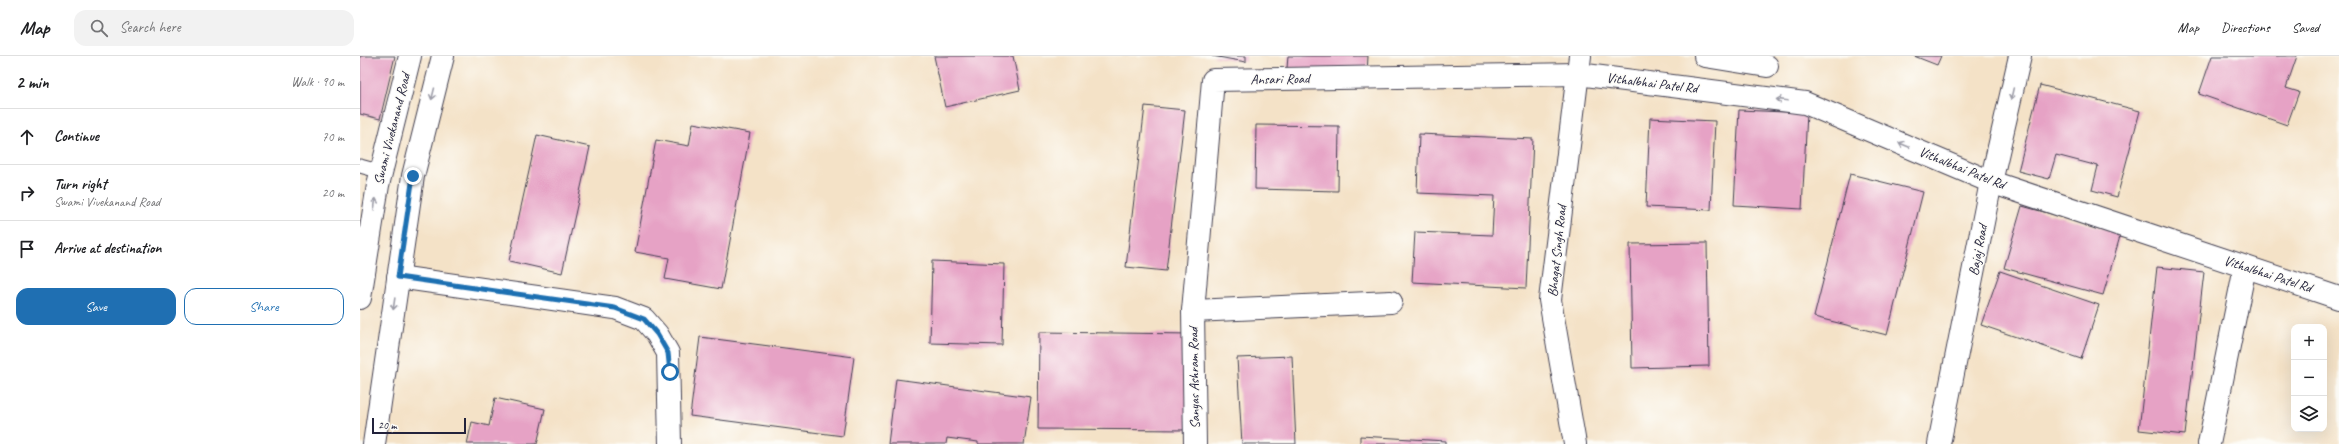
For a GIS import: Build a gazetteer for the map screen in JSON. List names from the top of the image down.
{
  "streets": {
    "street": [
      "Ansari Road",
      "Vithalbhai Patel Rd",
      "Swami Vivekanand Road",
      "Bajaj Road",
      "Bhagat Singh Road",
      "Sanyas Ashram Road"
    ]
  },
  "crossings": [
    ["Ansari Road", "Vithalbhai Patel Rd"],
    ["Ansari Road", "Bhagat Singh Road"],
    ["Ansari Road", "Sanyas Ashram Road"],
    ["Vithalbhai Patel Rd", "Bajaj Road"],
    ["Vithalbhai Patel Rd", "Bhagat Singh Road"]
  ],
  "scale_bar": "20 m",
  "page": {
    "header": "Map",
    "search": "Search here",
    "nav": ["Map", "Directions", "Saved"],
    "heading": ["2 min", "Walk · 90 m"],
    "list": [
      ["Continue", "70 m"],
      ["Turn right", "Swami Vivekanand Road", "20 m"],
      "Arrive at destination"
    ],
    "buttons": ["Save", "Share"],
    "map_buttons": ["+", "−"],
    "scale": "20 m"
  }
}
